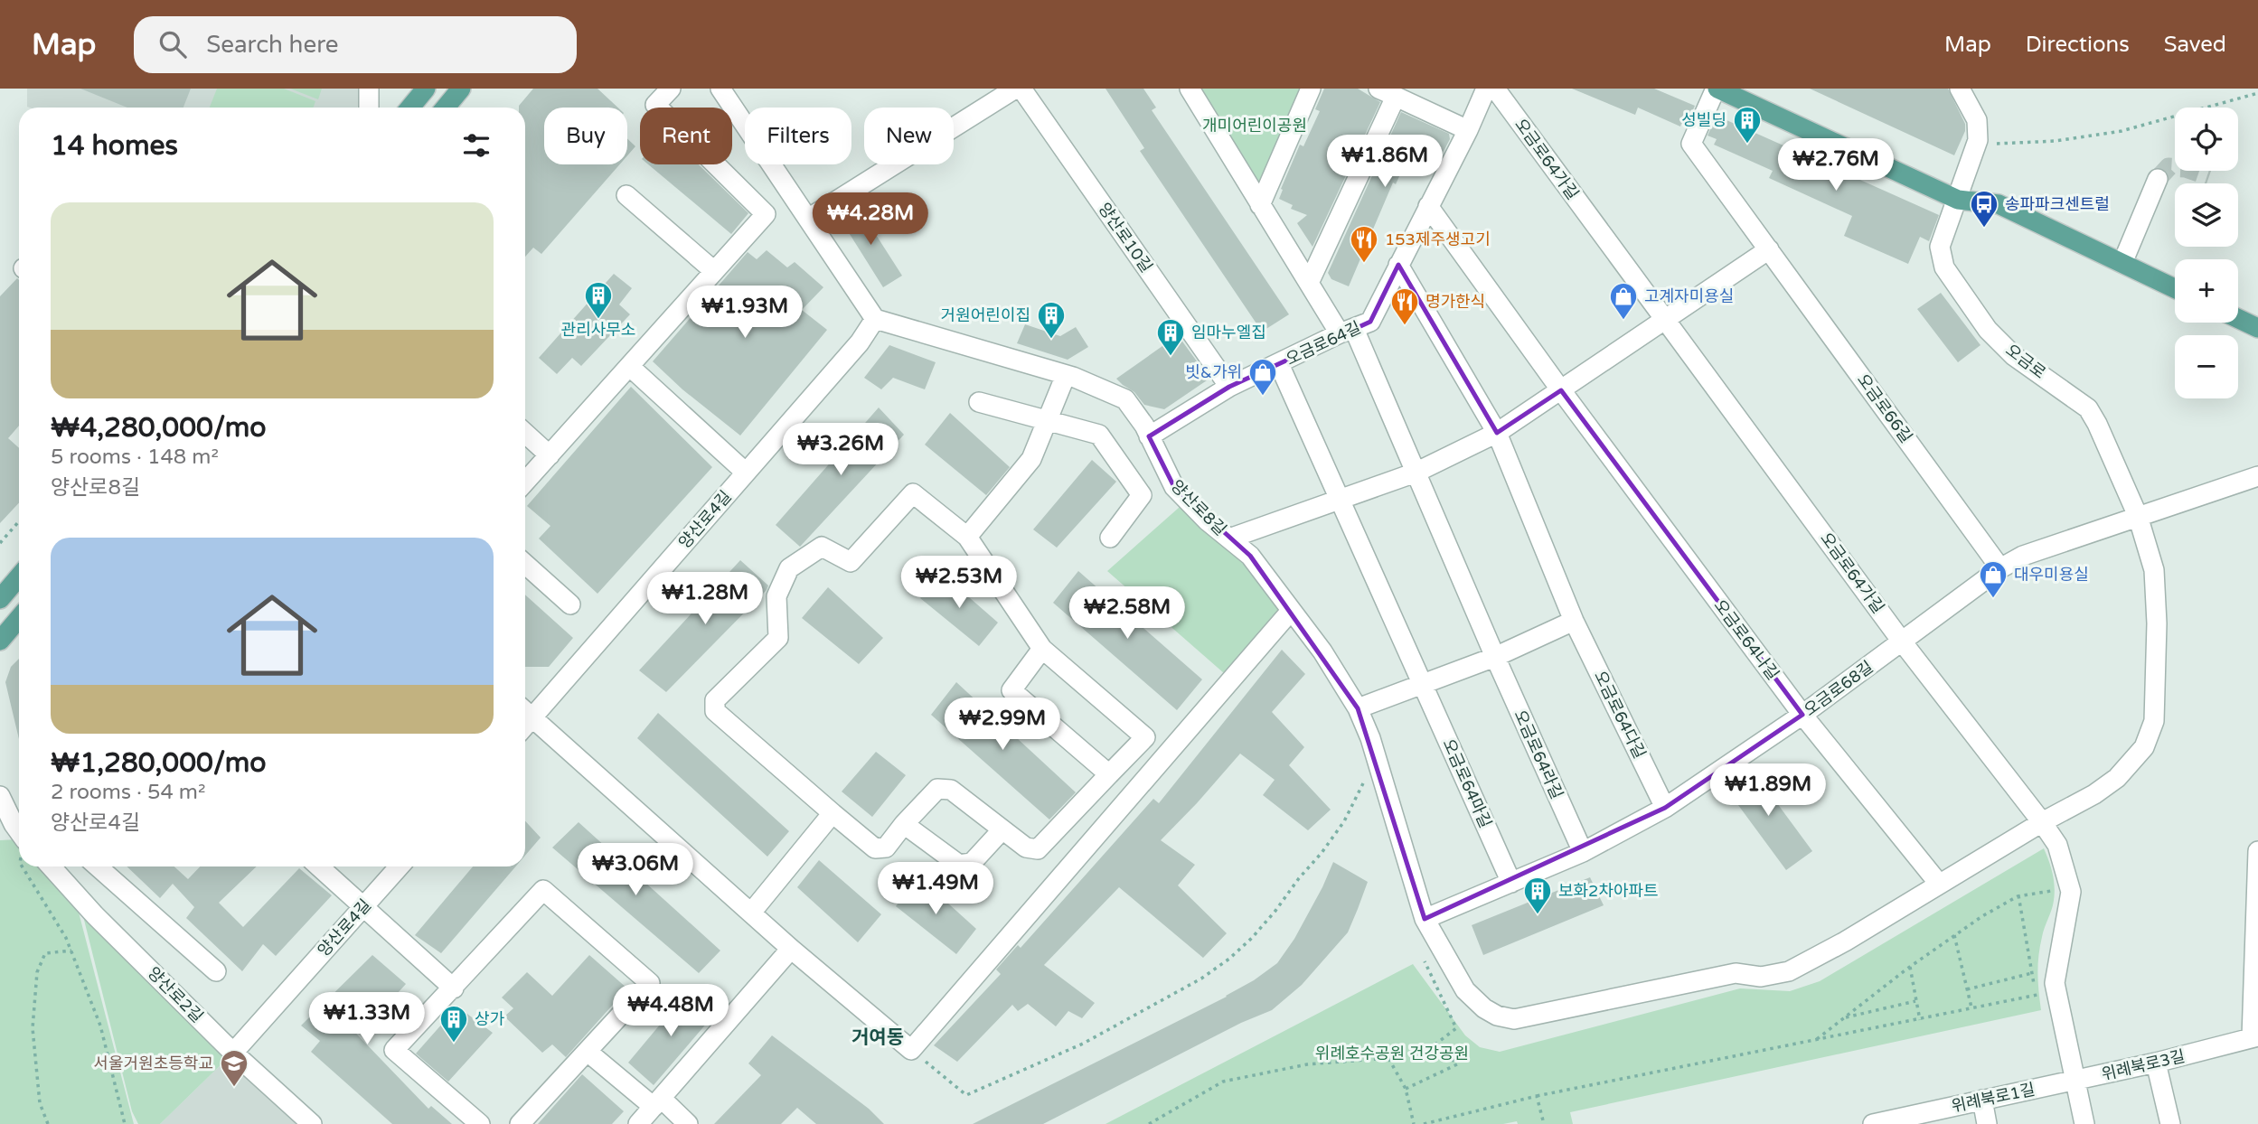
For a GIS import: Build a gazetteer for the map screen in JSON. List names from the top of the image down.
{
  "streets": {
    "street": [
      "오금로64가길",
      "양산로10길",
      "오금로64길",
      "오금로",
      "오금로66길",
      "양산로8길",
      "양산로4길",
      "오금로64나길",
      "오금로68길",
      "오금로64다길",
      "오금로64라길",
      "오금로64마길",
      "양산로2길",
      "위례북로3길",
      "위례북로1길"
    ]
  },
  "crossings": [
    ["오금로64가길", "오금로"],
    ["오금로64가길", "오금로68길"],
    ["오금로64가길", "위례북로3길"],
    ["오금로64가길", "위례북로1길"],
    ["양산로10길", "오금로64길"],
    ["오금로64길", "양산로8길"],
    ["오금로64길", "오금로64나길"],
    ["오금로64길", "오금로64다길"],
    ["오금로64길", "오금로64라길"],
    ["오금로64길", "오금로64마길"],
    ["오금로", "양산로8길"],
    ["오금로", "오금로64나길"],
    ["오금로", "오금로68길"],
    ["오금로66길", "오금로68길"],
    ["양산로8길", "양산로4길"],
    ["양산로8길", "오금로64나길"],
    ["양산로8길", "오금로68길"],
    ["양산로4길", "양산로2길"],
    ["오금로64나길", "오금로68길"],
    ["오금로68길", "오금로64다길"],
    ["오금로68길", "오금로64라길"],
    ["오금로68길", "오금로64마길"],
    ["위례북로3길", "위례북로1길"]
  ],
  "districts": ["거여동"],
  "parks": ["개미어린이공원", "위례호수공원 건강공원"],
  "places": {
    "building": [
      "성빌딩",
      "관리사무소",
      "거원어린이집",
      "임마누엘집",
      "보화2차아파트",
      "상가"
    ],
    "bus stop": ["송파파크센트럴"],
    "restaurant": ["153제주생고기", "명가한식"],
    "shop": ["고계자미용실", "빗&가위", "대우미용실"],
    "school or university": ["서울거원초등학교"]
  },
  "page": {
    "header": "Map",
    "search": "Search here",
    "nav": ["Map", "Directions", "Saved"],
    "map_buttons": ["+", "−"],
    "chip": [
      "Buy",
      "Rent",
      "Filters",
      "New"
    ],
    "heading": "14 homes",
    "price": [
      "₩1.86M",
      "₩2.76M",
      "₩4.28M",
      "₩1.93M",
      "₩3.26M",
      "₩2.53M",
      "₩1.28M",
      "₩2.58M",
      "₩2.99M",
      "₩1.89M",
      "₩3.06M",
      "₩1.49M",
      "₩4.48M",
      "₩1.33M"
    ],
    "list": [
      {
        "name": "₩4,280,000/mo",
        "note": "5 rooms · 148 m² · 양산로8길"
      },
      {
        "name": "₩1,280,000/mo",
        "note": "2 rooms · 54 m² · 양산로4길"
      }
    ]
  }
}
